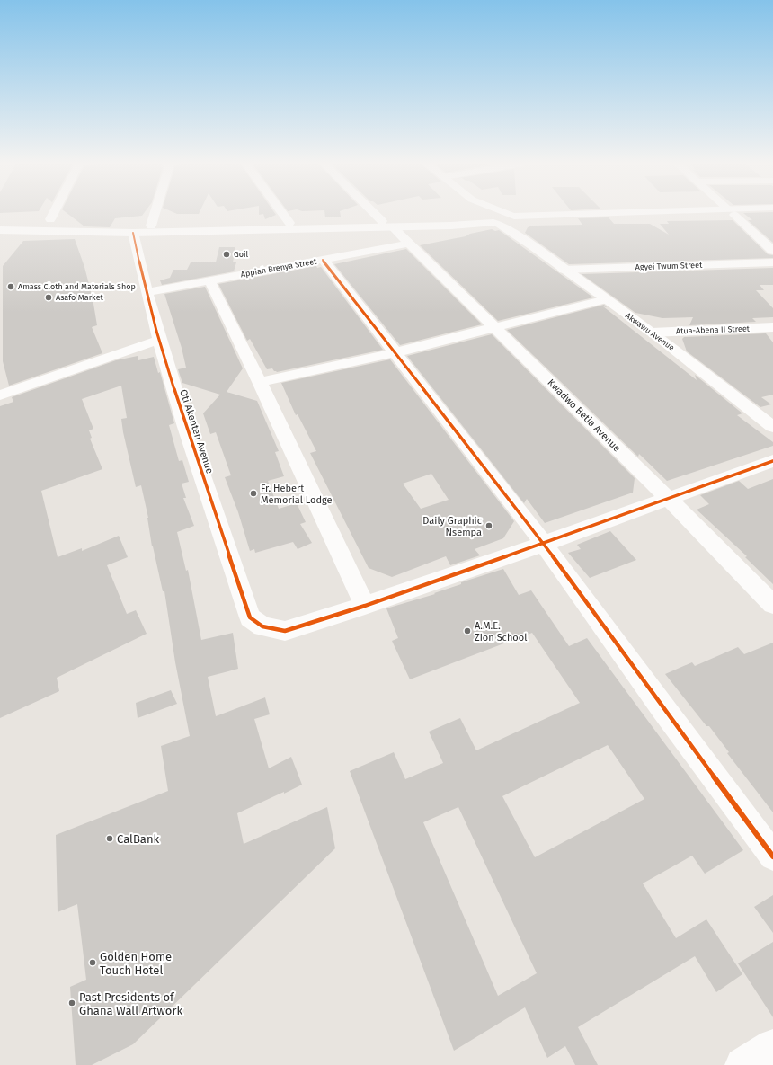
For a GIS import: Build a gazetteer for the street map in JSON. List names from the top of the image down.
{
  "streets": {
    "street": [
      "Agyei Twum Street",
      "Appiah Brenya Street",
      "Atua-Abena II Street",
      "Akwawu Avenue",
      "Kwadwo Betia Avenue",
      "Oti Akenten Avenue"
    ]
  },
  "crossings": [
    ["Agyei Twum Street", "Akwawu Avenue"],
    ["Appiah Brenya Street", "Kwadwo Betia Avenue"],
    ["Appiah Brenya Street", "Oti Akenten Avenue"],
    ["Atua-Abena II Street", "Akwawu Avenue"]
  ],
  "places": [
    "Goil",
    "Amass Cloth and Materials Shop",
    "Asafo Market",
    "Fr. Hebert Memorial Lodge",
    "Daily Graphic Nsempa",
    "A.M.E. Zion School",
    "CalBank",
    "Golden Home Touch Hotel",
    "Past Presidents of Ghana Wall Artwork"
  ]
}
